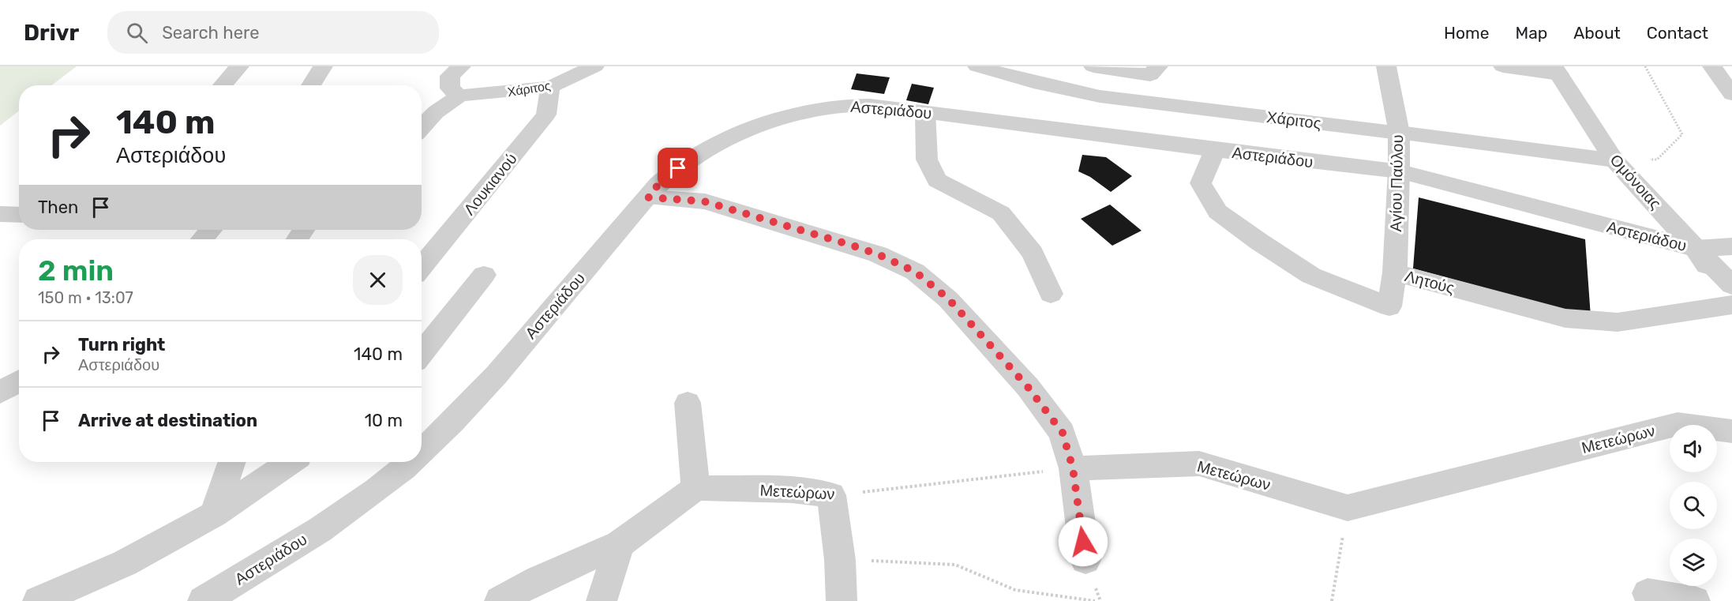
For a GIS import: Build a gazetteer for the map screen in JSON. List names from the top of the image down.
{
  "streets": {
    "street": [
      "Χάριτος",
      "Αστεριάδου",
      "Ομόνοιας",
      "Αγίου Παύλου",
      "Λουκιανού",
      "Λητούς",
      "Μετεώρων"
    ]
  },
  "crossings": [
    ["Χάριτος", "Ομόνοιας"],
    ["Χάριτος", "Αγίου Παύλου"],
    ["Χάριτος", "Λουκιανού"],
    ["Αστεριάδου", "Ομόνοιας"],
    ["Αστεριάδου", "Αγίου Παύλου"],
    ["Αστεριάδου", "Λητούς"],
    ["Αγίου Παύλου", "Λητούς"]
  ],
  "page": {
    "header": "Drivr",
    "search": "Search here",
    "nav": [
      "Home",
      "Map",
      "About",
      "Contact"
    ],
    "turn": ["140 m", "Αστεριάδου"],
    "then": "Then",
    "heading": ["2 min", "150 m · 13:07"],
    "list": [
      {
        "name": "Turn right",
        "note": "Αστεριάδου",
        "value": "140 m"
      },
      {
        "name": "Arrive at destination",
        "value": "10 m"
      }
    ]
  }
}
